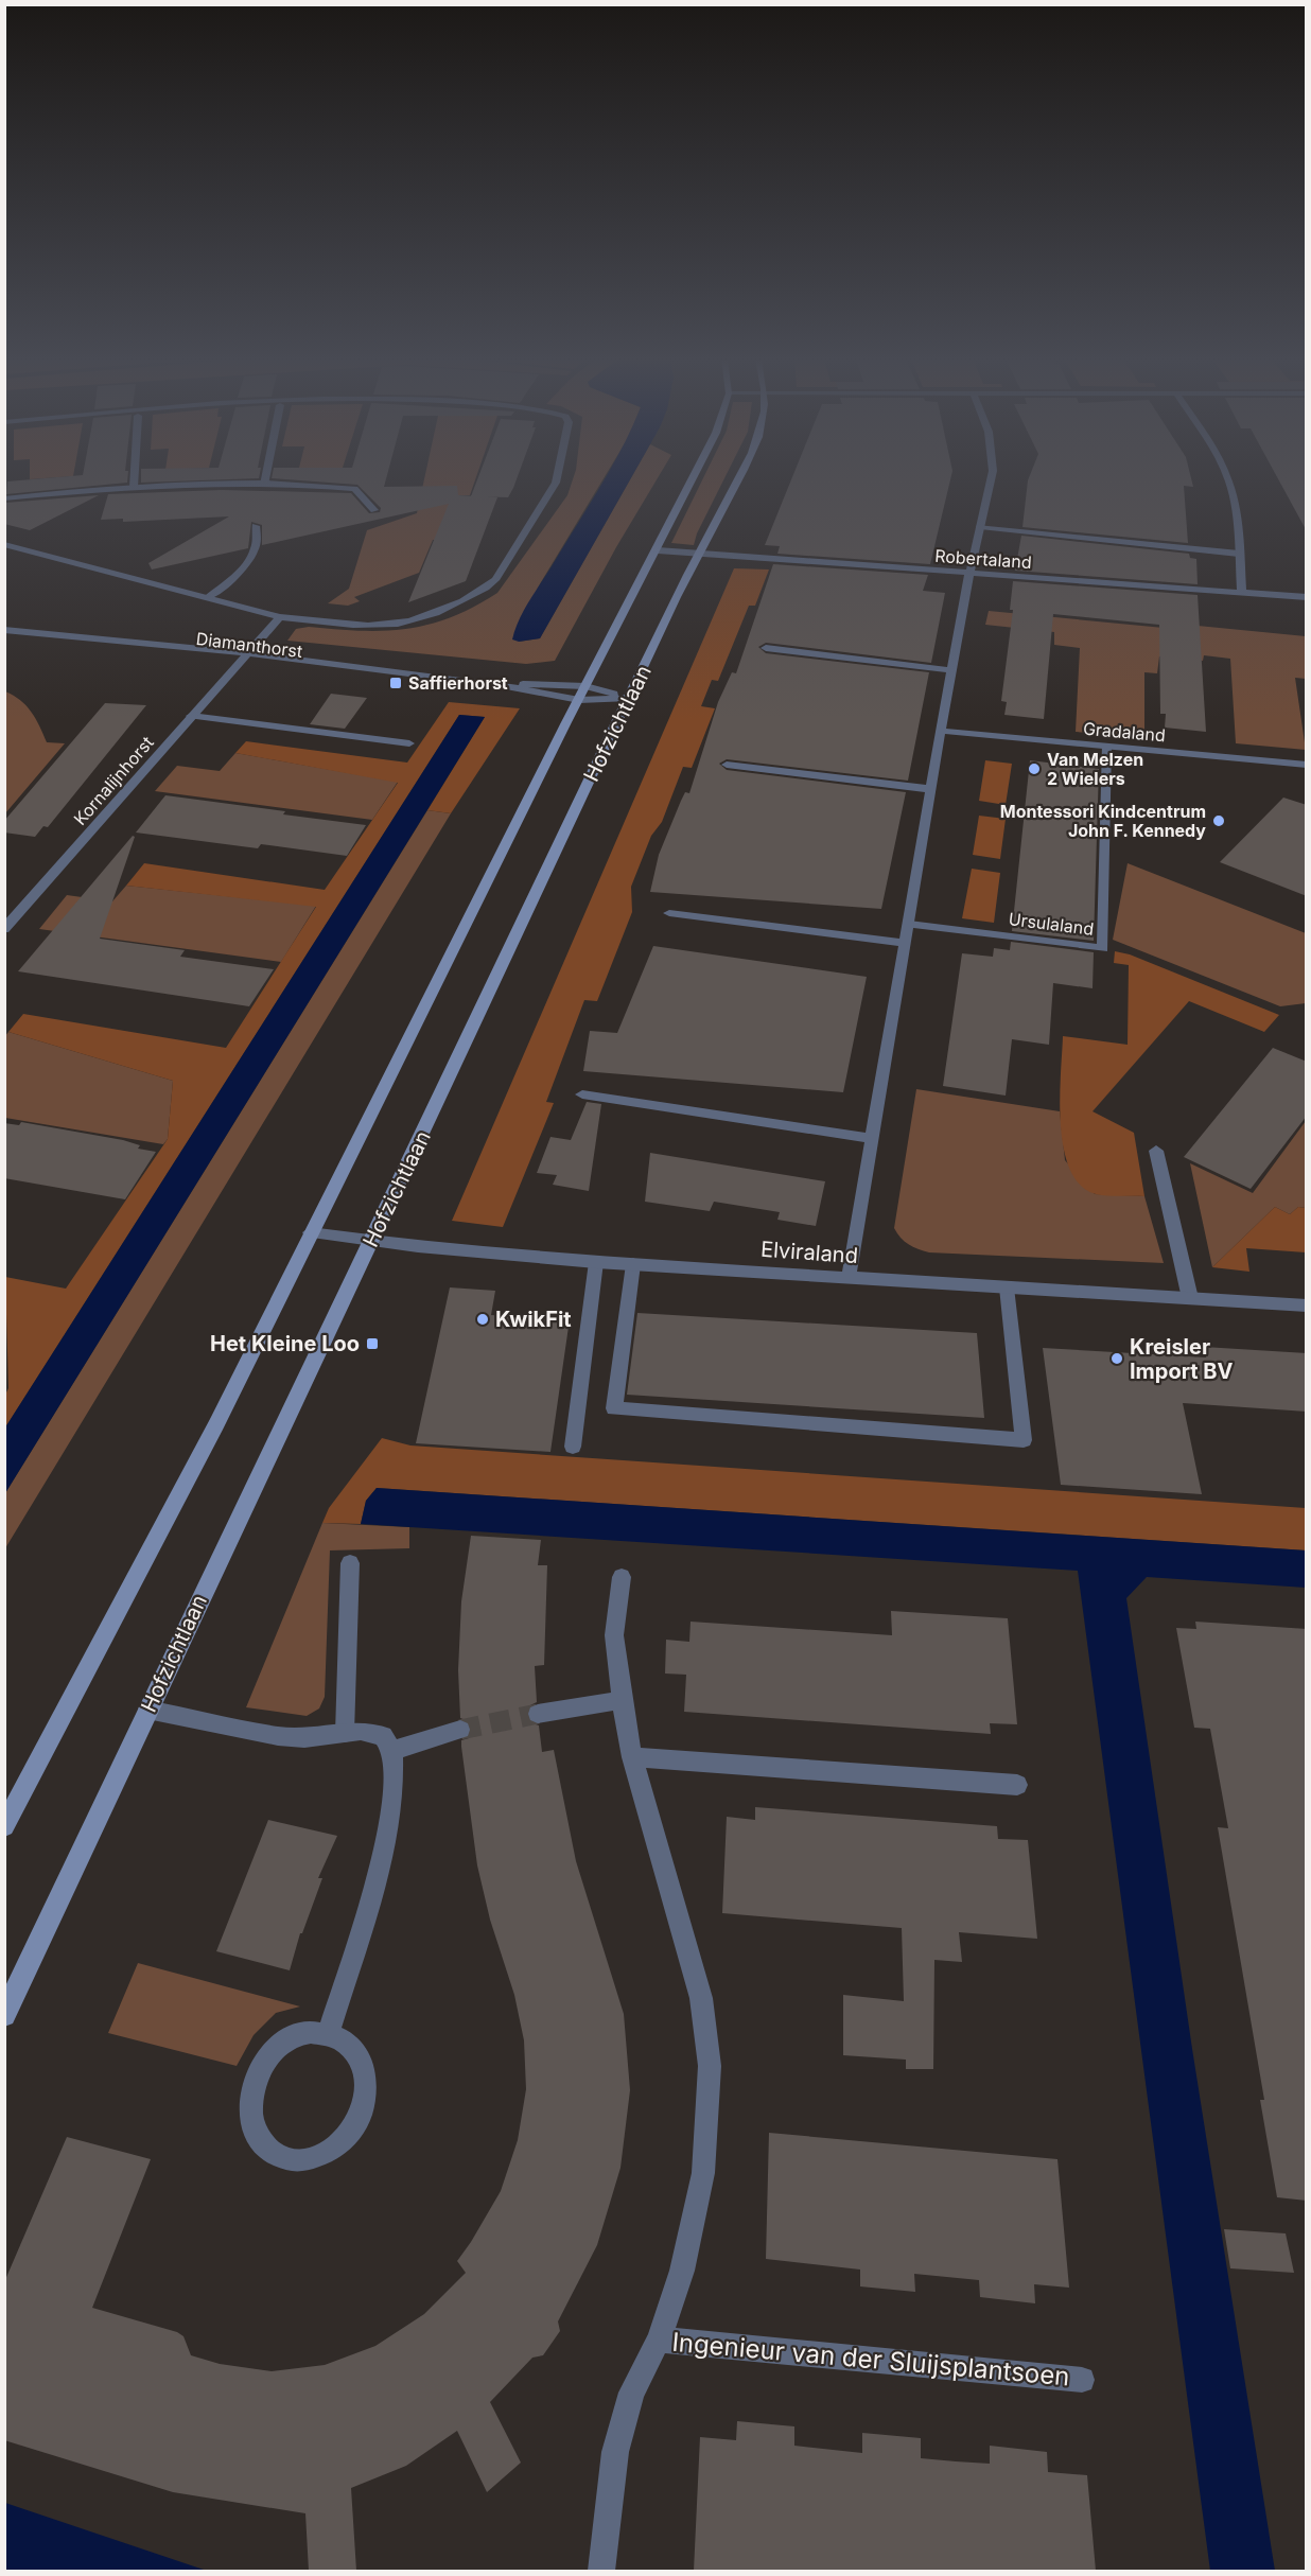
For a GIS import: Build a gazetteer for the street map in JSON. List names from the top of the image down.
{
  "streets": {
    "main road": ["Hofzichtlaan"],
    "street": [
      "Robertaland",
      "Diamanthorst",
      "Gradaland",
      "Kornalijnhorst",
      "Ursulaland",
      "Elviraland",
      "Ingenieur van der Sluijsplantsoen"
    ]
  },
  "crossings": [
    ["Robertaland", "Hofzichtlaan"],
    ["Diamanthorst", "Hofzichtlaan"],
    ["Diamanthorst", "Kornalijnhorst"],
    ["Hofzichtlaan", "Elviraland"],
    ["Gradaland", "Ursulaland"]
  ],
  "places": {
    "transit": ["Saffierhorst", "Het Kleine Loo"],
    "other": [
      "Van Melzen 2 Wielers",
      "Montessori Kindcentrum John F. Kennedy",
      "KwikFit",
      "Kreisler Import BV"
    ]
  }
}
